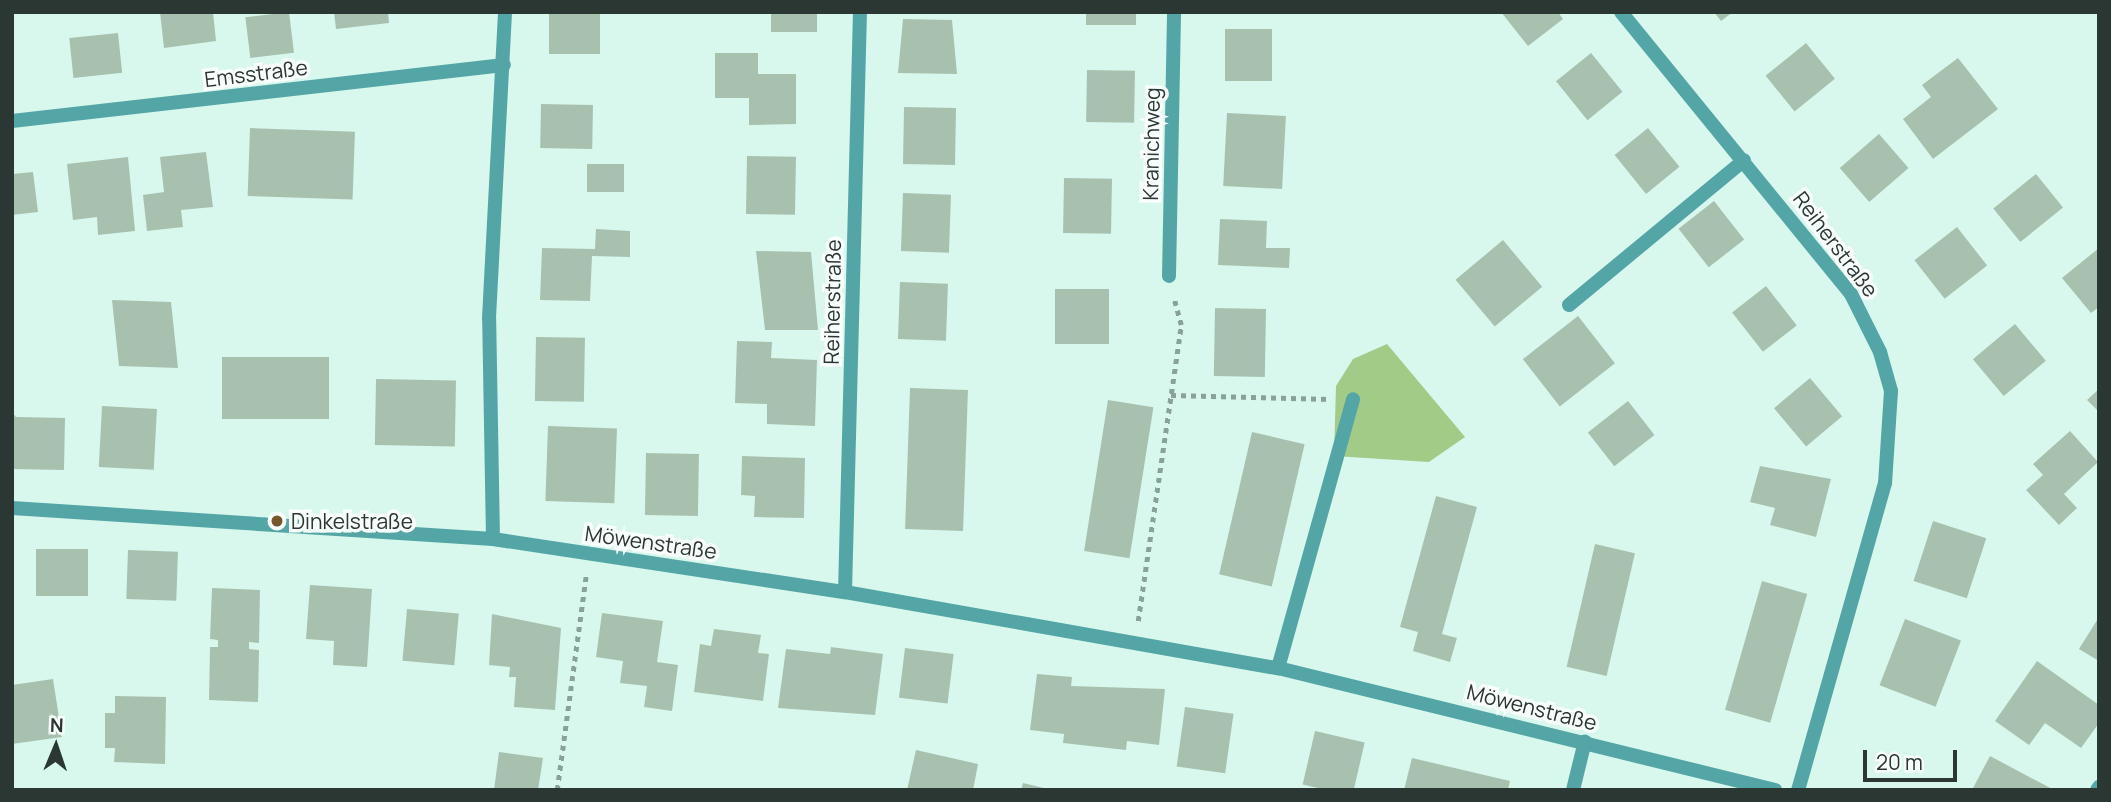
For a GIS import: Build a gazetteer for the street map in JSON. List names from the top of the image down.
{
  "streets": {
    "street": [
      "Emsstraße",
      "Kranichweg",
      "Reiherstraße",
      "Möwenstraße"
    ]
  },
  "crossings": [
    ["Reiherstraße", "Möwenstraße"]
  ],
  "places": ["Dinkelstraße"],
  "scale_bar": "20 m",
  "north": "top"
}
